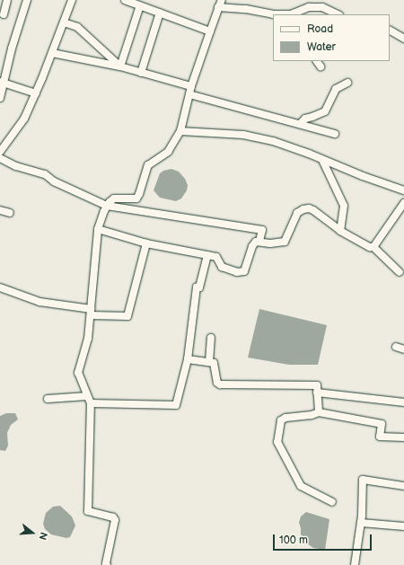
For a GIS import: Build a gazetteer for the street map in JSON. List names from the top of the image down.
{
  "legend": ["Road", "Water"],
  "scale_bar": "100 m",
  "north": "right"
}
